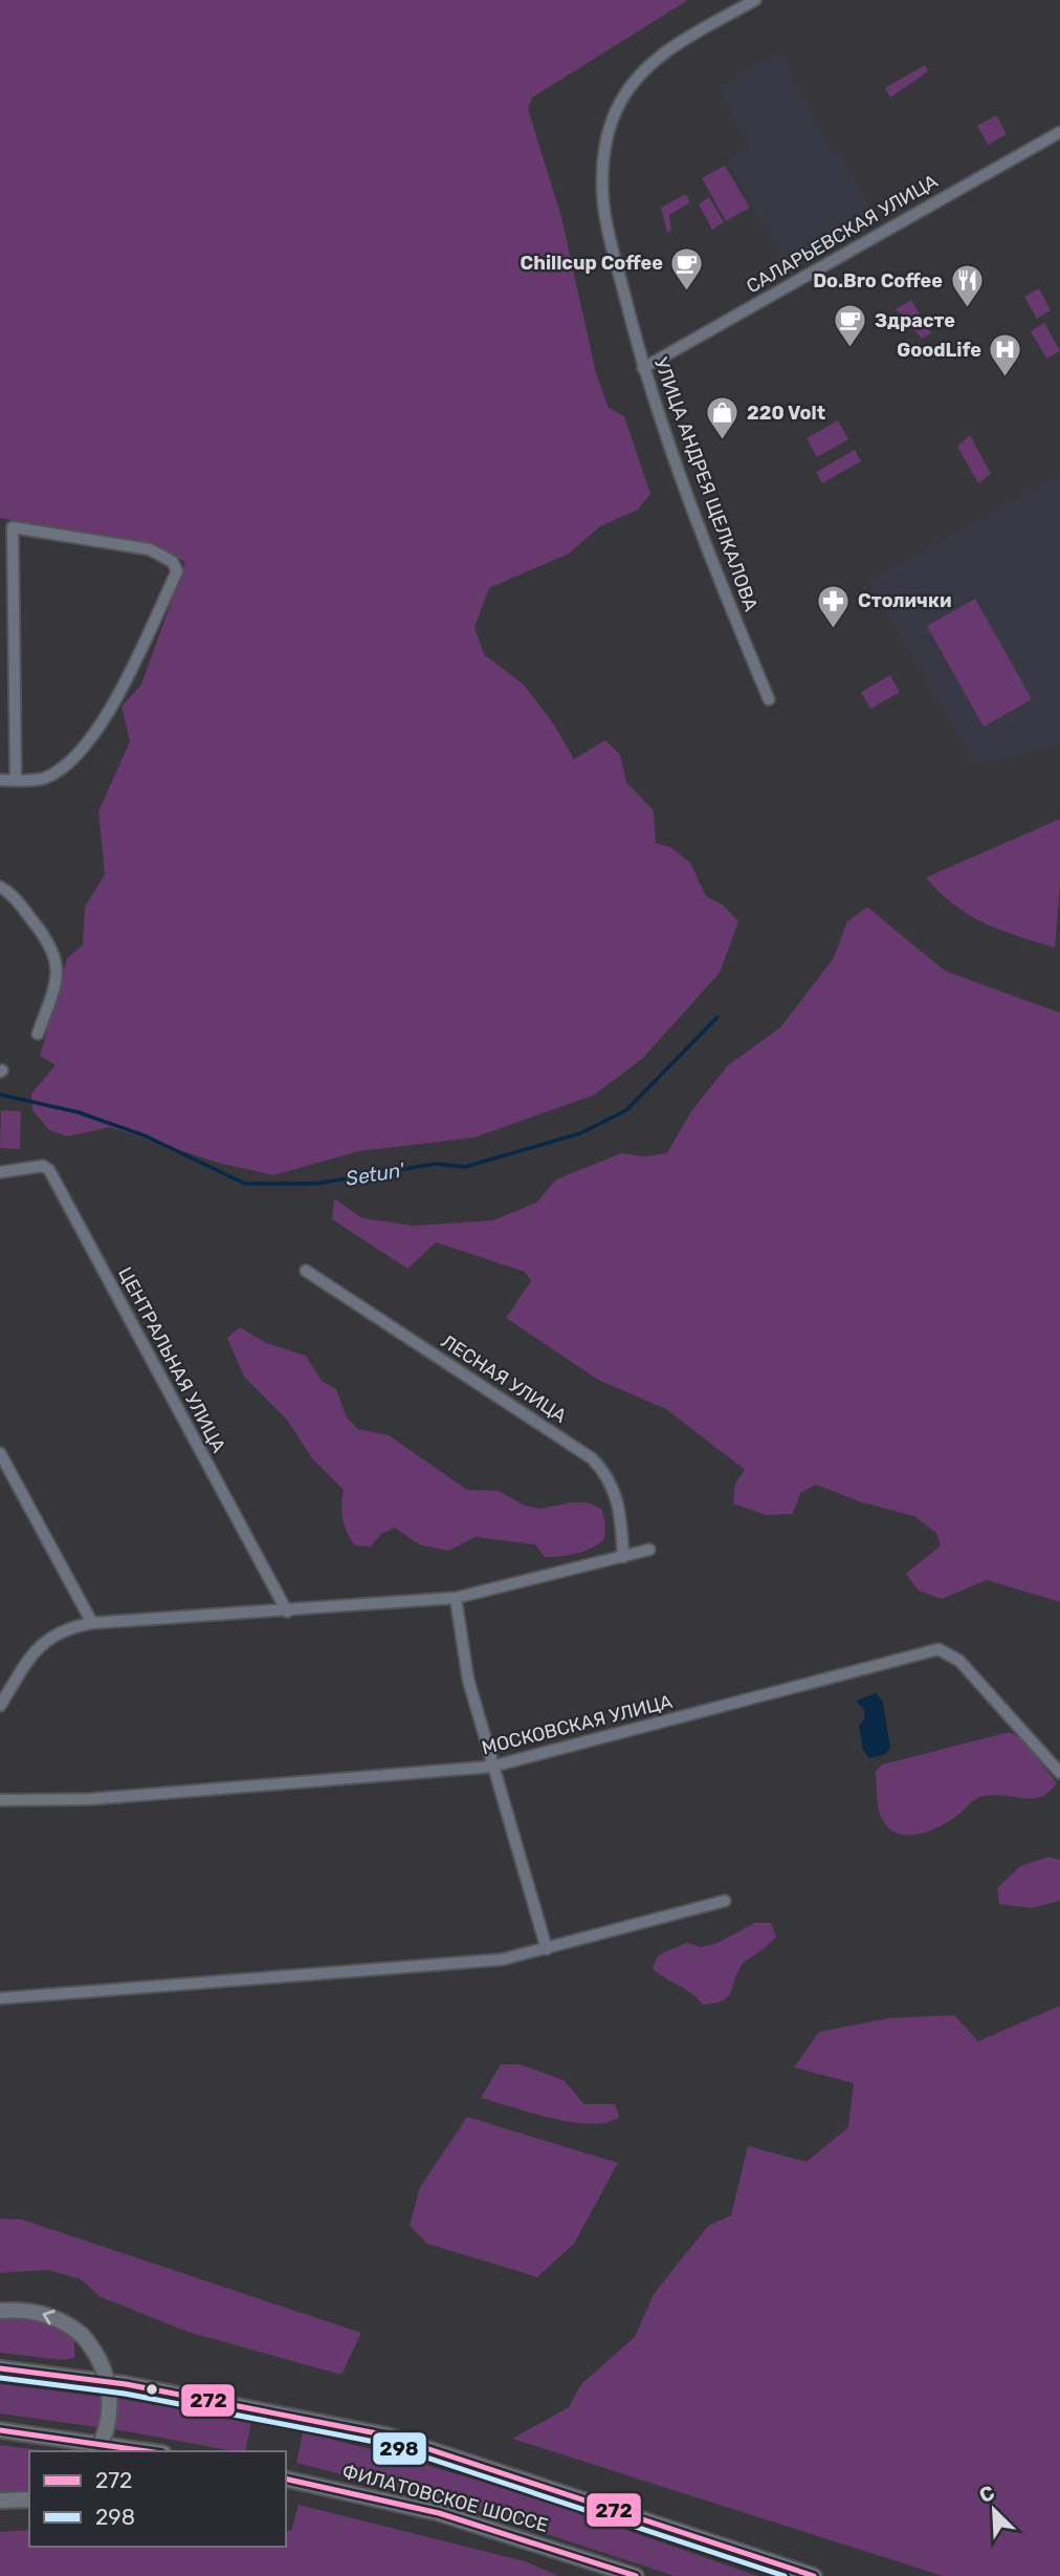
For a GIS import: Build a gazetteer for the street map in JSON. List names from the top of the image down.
{
  "streets": {
    "main road": ["ФИЛАТОВСКОЕ ШОССЕ"],
    "street": [
      "САЛАРЬЕВСКАЯ УЛИЦА",
      "УЛИЦА АНДРЕЯ ЩЕЛКАЛОВА",
      "ЦЕНТРАЛЬНАЯ УЛИЦА",
      "ЛЕСНАЯ УЛИЦА",
      "МОСКОВСКАЯ УЛИЦА"
    ]
  },
  "crossings": [
    ["САЛАРЬЕВСКАЯ УЛИЦА", "УЛИЦА АНДРЕЯ ЩЕЛКАЛОВА"]
  ],
  "water": ["Setun'"],
  "places": {
    "cafe": ["Chillcup Coffee", "Здрасте"],
    "restaurant": ["Do.Bro Coffee"],
    "hospital": ["GoodLife"],
    "shop": ["220 Volt"],
    "pharmacy": ["Столички"]
  },
  "lines": ["transit line 272", "transit line 298"],
  "legend": ["272", "298"],
  "north": "top left"
}
